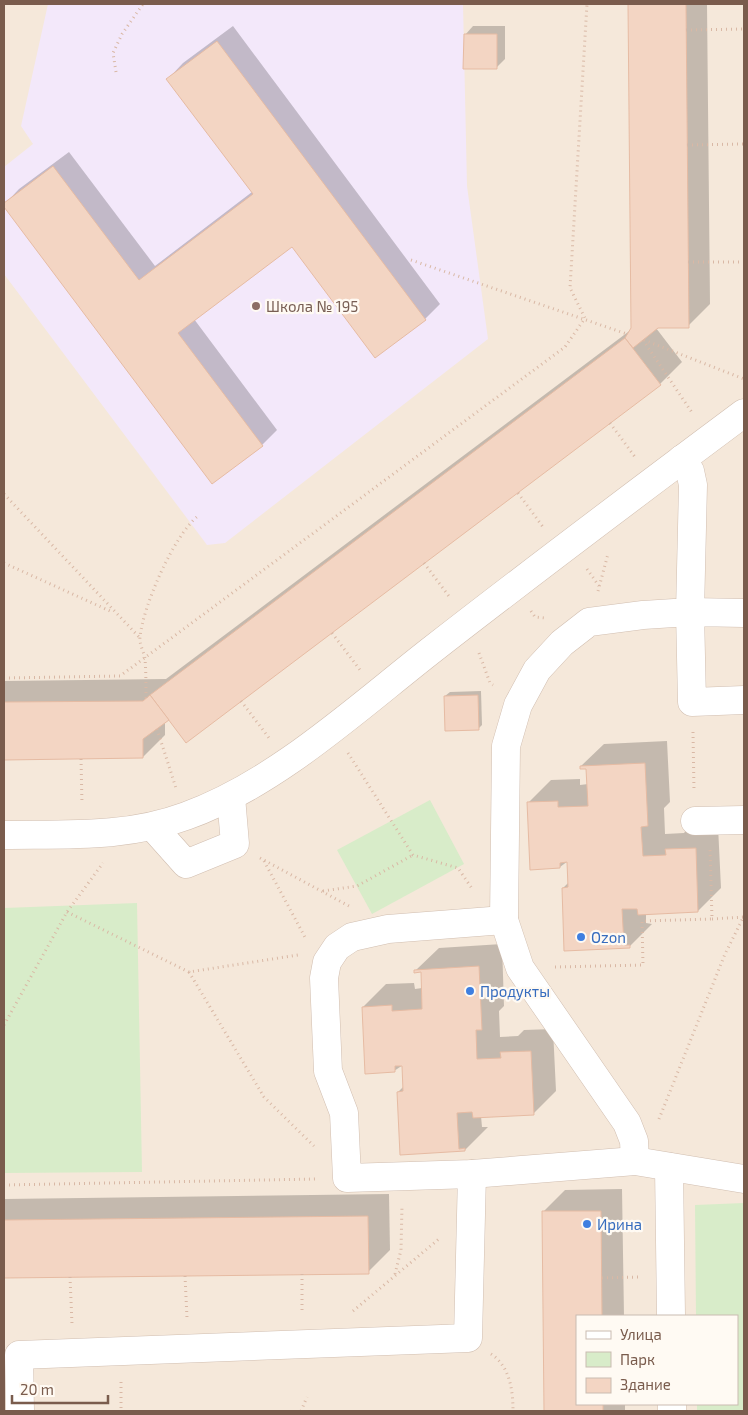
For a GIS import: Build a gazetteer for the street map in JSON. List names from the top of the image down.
{
  "places": [
    "Школа № 195",
    "Ozon",
    "Продукты",
    "Ирина"
  ],
  "legend": ["Улица", "Парк", "Здание"],
  "scale_bar": "20 m"
}
